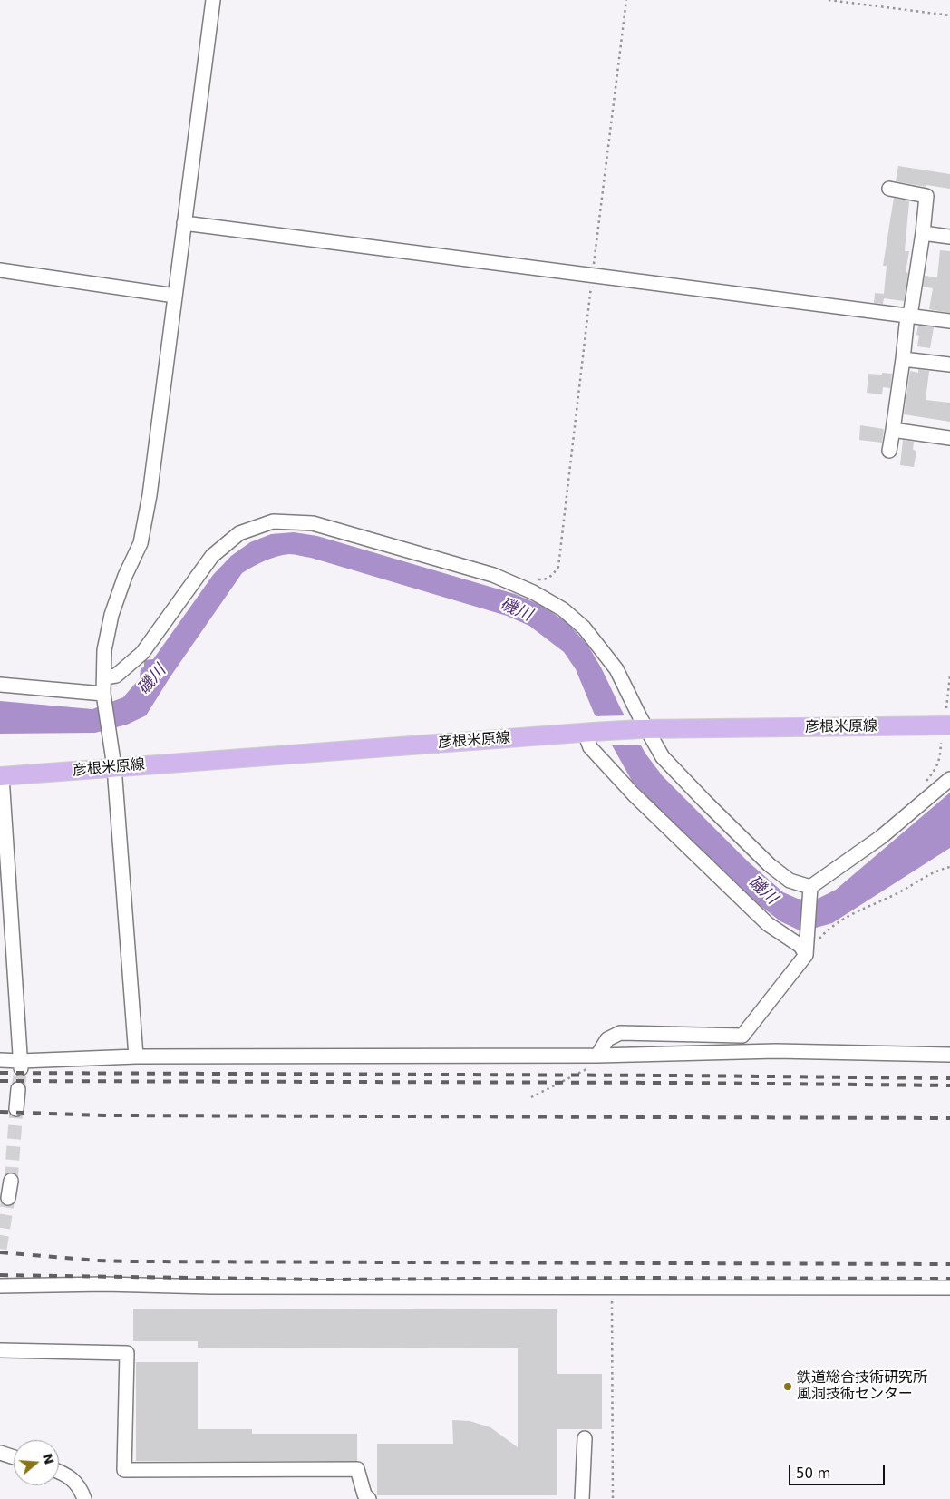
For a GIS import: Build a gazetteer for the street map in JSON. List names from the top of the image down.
{
  "streets": {
    "main road": ["彦根米原線"]
  },
  "water": ["磯川"],
  "places": ["鉄道総合技術研究所 風洞技術センター"],
  "scale_bar": "50 m",
  "north": "right"
}
